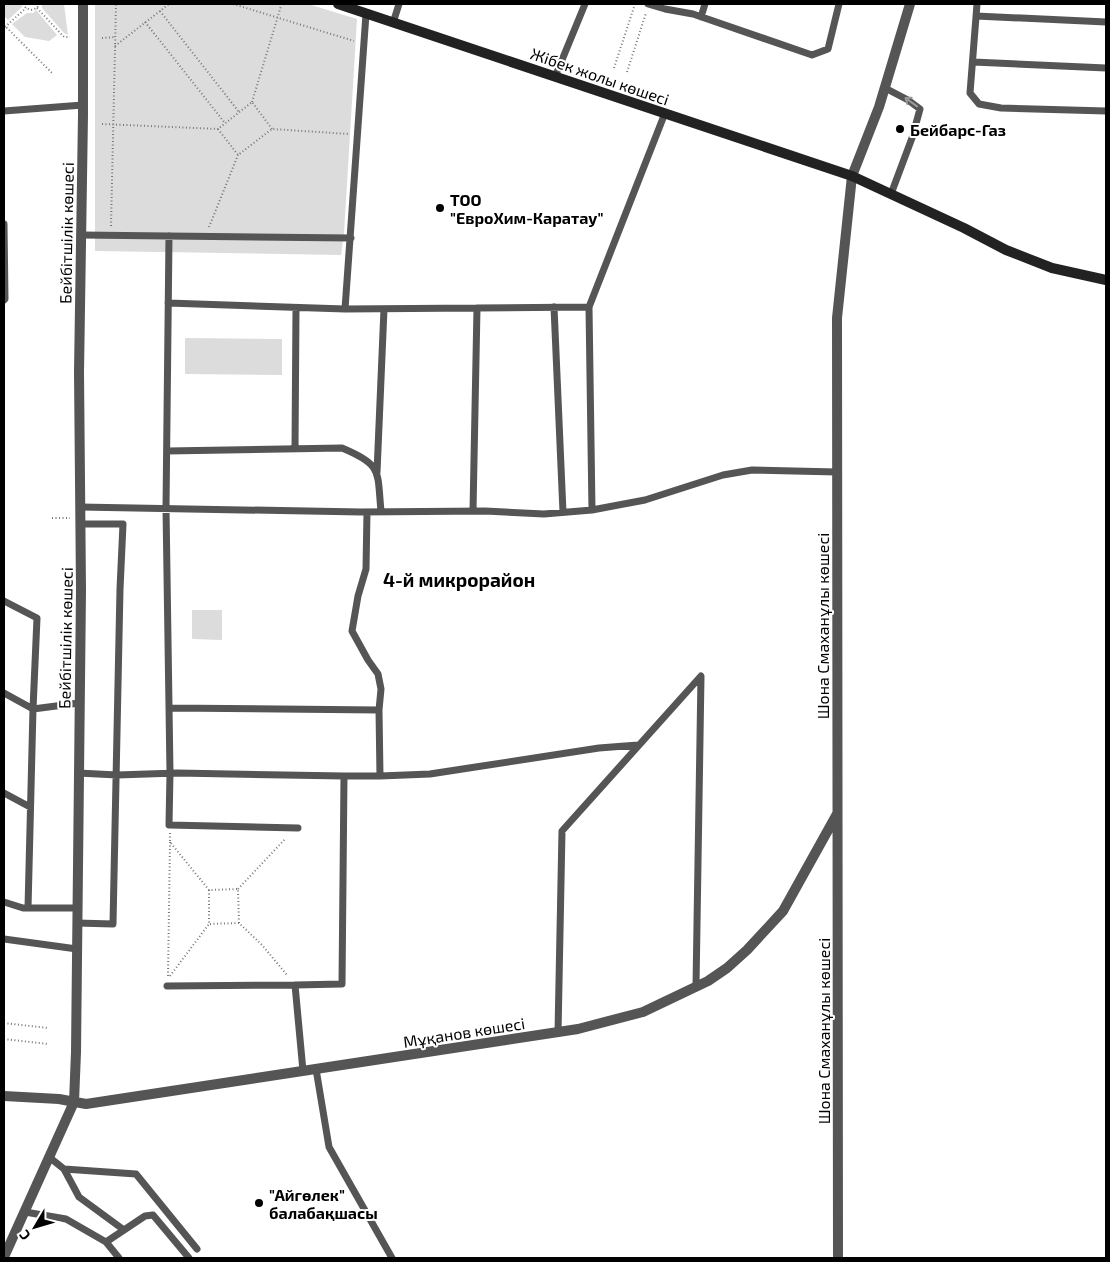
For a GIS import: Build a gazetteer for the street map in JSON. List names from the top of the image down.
{
  "streets": {
    "main road": ["Жібек жолы көшесі"],
    "street": ["Бейбітшілік көшесі", "Шона Смаханұлы көшесі", "Мұқанов көшесі"]
  },
  "crossings": [
    ["Жібек жолы көшесі", "Шона Смаханұлы көшесі"],
    ["Бейбітшілік көшесі", "Мұқанов көшесі"],
    ["Шона Смаханұлы көшесі", "Мұқанов көшесі"]
  ],
  "districts": ["4-й микрорайон"],
  "places": ["Бейбарс-Газ", "ТОО \"ЕвроХим-Каратау\"", "\"Айгөлек\" балабақшасы"],
  "north": "bottom left"
}
